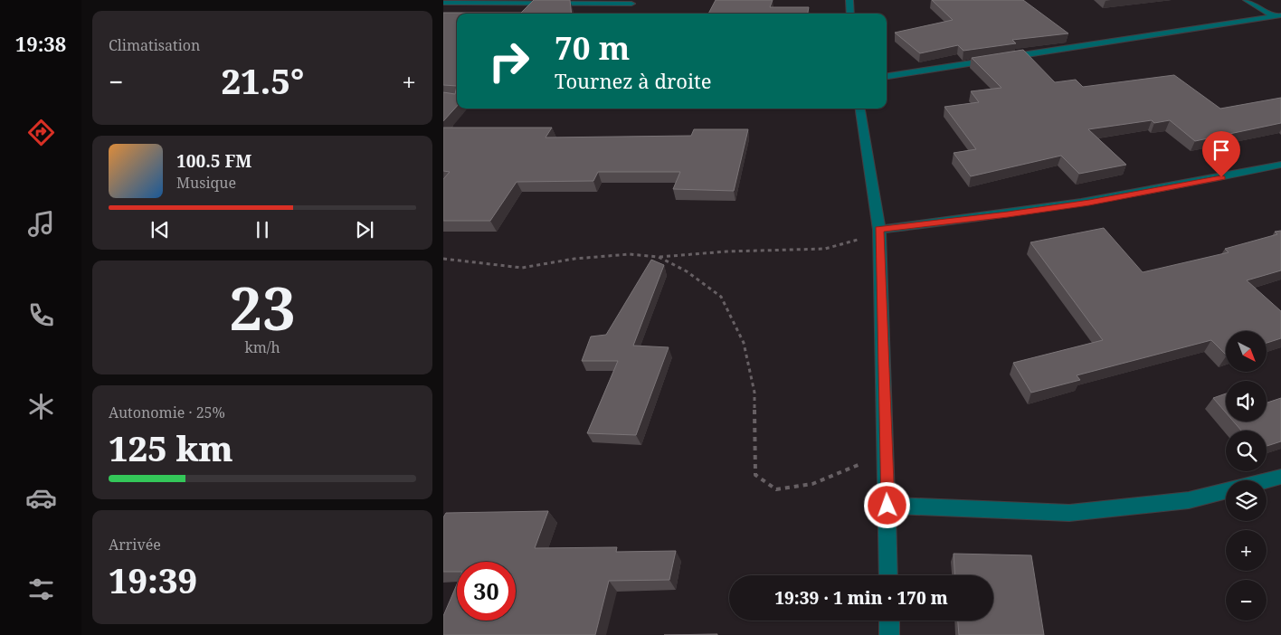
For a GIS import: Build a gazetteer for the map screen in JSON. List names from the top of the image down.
{
  "north": "bottom right",
  "page": {
    "tabs": "19:38",
    "tile": [
      "Climatisation",
      ["23", "km/h"],
      ["Autonomie · 25%", "125 km"],
      ["Arrivée", "19:39"]
    ],
    "turn": ["70 m", "Tournez à droite"],
    "heat": ["−", "21.5°", "+"],
    "song": ["100.5 FM", "Musique"],
    "map_buttons": ["+", "−"],
    "limit": "30",
    "trip": "19:39 · 1 min · 170 m"
  }
}
